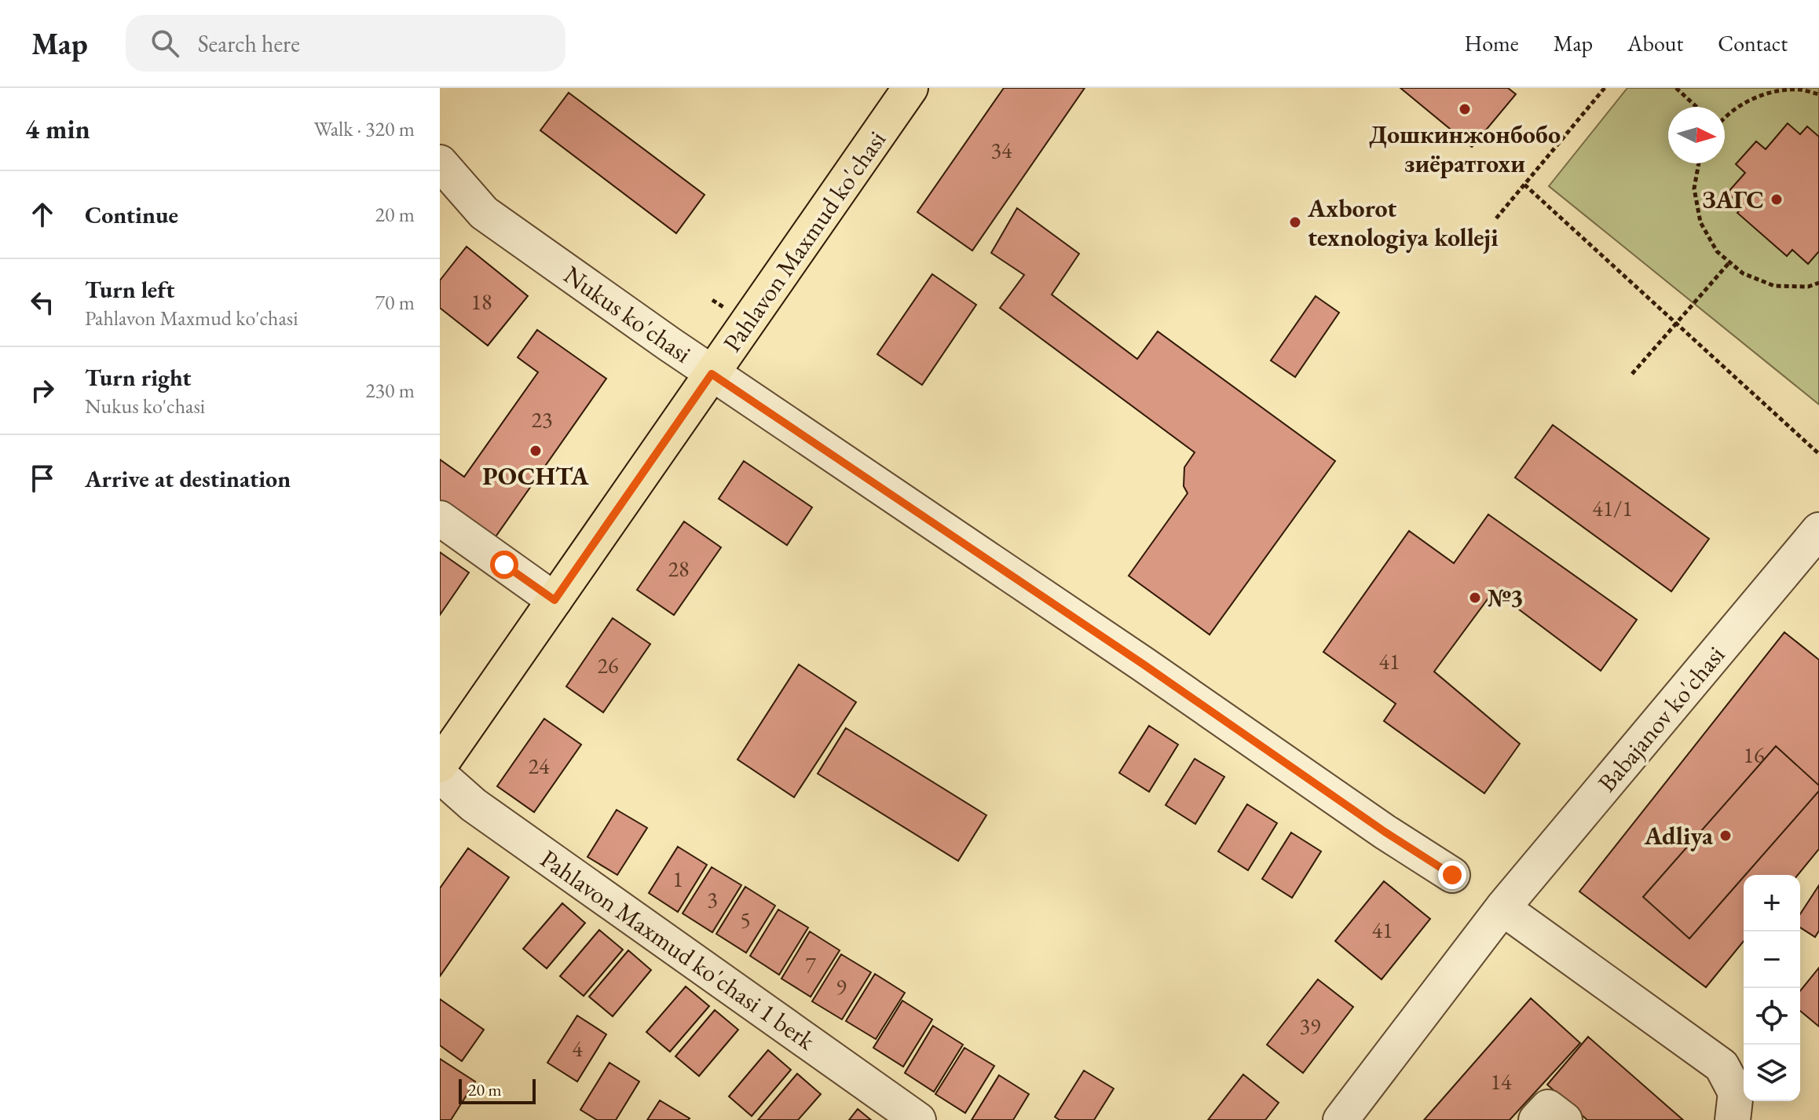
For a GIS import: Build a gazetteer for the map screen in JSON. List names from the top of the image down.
{
  "streets": {
    "main road": ["Pahlavon Maxmud ko'chasi"],
    "street": ["Nukus ko'chasi", "Babajanov ko'chasi", "Pahlavon Maxmud ko'chasi 1 berk"]
  },
  "crossings": [
    ["Pahlavon Maxmud ko'chasi", "Nukus ko'chasi"]
  ],
  "places": [
    "Дошкинжонбобо зиёратгохи",
    "ЗАГС",
    "Axborot texnologiya kolleji",
    "POCHTA",
    "№3",
    "Adliya"
  ],
  "house_numbers": [
    "34",
    "18",
    "23",
    "41/1",
    "28",
    "41",
    "26",
    "16",
    "24",
    "1",
    "3",
    "5",
    "41",
    "7",
    "9",
    "39",
    "4",
    "14"
  ],
  "scale_bar": "20 m",
  "north": "right",
  "page": {
    "header": "Map",
    "search": "Search here",
    "nav": [
      "Home",
      "Map",
      "About",
      "Contact"
    ],
    "heading": ["4 min", "Walk · 320 m"],
    "list": [
      ["Continue", "20 m"],
      ["Turn left", "Pahlavon Maxmud ko'chasi", "70 m"],
      ["Turn right", "Nukus ko'chasi", "230 m"],
      "Arrive at destination"
    ],
    "map_buttons": ["+", "−"],
    "scale": "20 m"
  }
}
